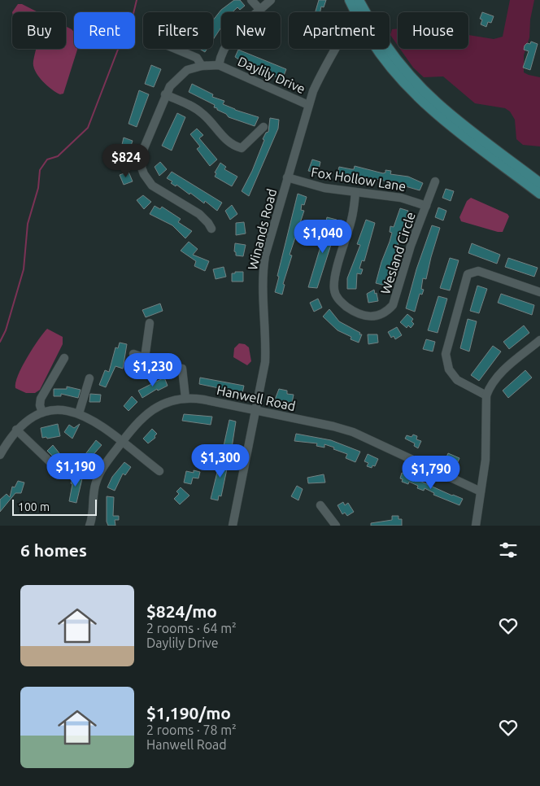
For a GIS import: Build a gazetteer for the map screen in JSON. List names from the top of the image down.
{
  "streets": {
    "street": [
      "Daylily Drive",
      "Fox Hollow Lane",
      "Winands Road",
      "Wesland Circle",
      "Hanwell Road"
    ]
  },
  "crossings": [
    ["Daylily Drive", "Winands Road"],
    ["Fox Hollow Lane", "Winands Road"],
    ["Fox Hollow Lane", "Wesland Circle"],
    ["Winands Road", "Hanwell Road"]
  ],
  "scale_bar": "100 m",
  "page": {
    "chip": [
      "Buy",
      "Rent",
      "Filters",
      "New",
      "Apartment",
      "House"
    ],
    "price": [
      "$824",
      "$1,040",
      "$1,230",
      "$1,300",
      "$1,190",
      "$1,790"
    ],
    "scale": "100 m",
    "heading": "6 homes",
    "list": [
      {
        "name": "$824/mo",
        "note": "2 rooms · 64 m² · Daylily Drive"
      },
      {
        "name": "$1,190/mo",
        "note": "2 rooms · 78 m² · Hanwell Road"
      }
    ]
  }
}
